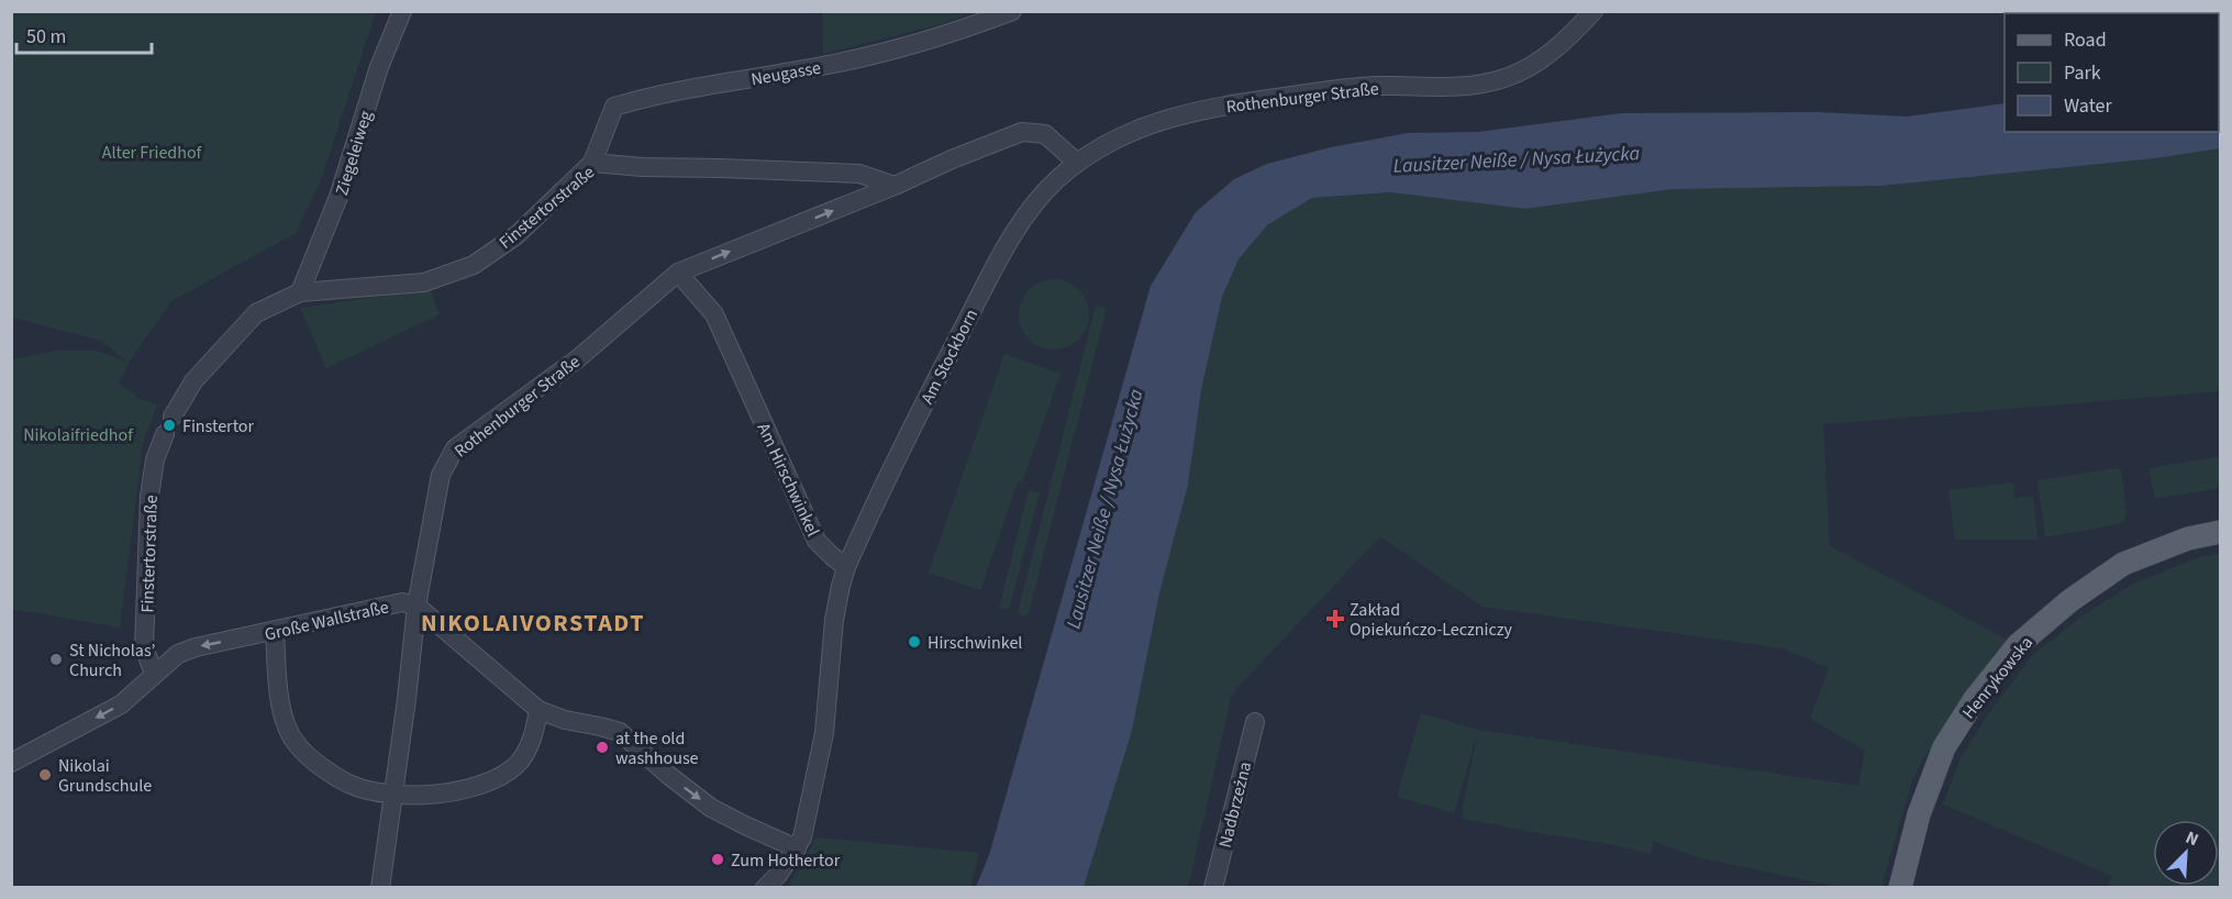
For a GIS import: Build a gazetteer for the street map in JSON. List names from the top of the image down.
{
  "streets": {
    "main road": ["Henrykowska"],
    "street": [
      "Neugasse",
      "Rothenburger Straße",
      "Ziegeleiweg",
      "Finstertorstraße",
      "Am Stockborn",
      "Am Hirschwinkel",
      "Große Wallstraße",
      "Nadbrzeżna"
    ]
  },
  "crossings": [
    ["Neugasse", "Finstertorstraße"],
    ["Rothenburger Straße", "Finstertorstraße"],
    ["Rothenburger Straße", "Am Stockborn"],
    ["Rothenburger Straße", "Am Hirschwinkel"],
    ["Rothenburger Straße", "Große Wallstraße"],
    ["Ziegeleiweg", "Finstertorstraße"],
    ["Finstertorstraße", "Große Wallstraße"],
    ["Am Stockborn", "Am Hirschwinkel"]
  ],
  "one_way": ["Große Wallstraße"],
  "districts": ["NIKOLAIVORSTADT"],
  "water": ["Lausitzer Neiße / Nysa Łużycka"],
  "parks": ["Alter Friedhof", "Nikolaifriedhof"],
  "places": {
    "other": [
      "Finstertor",
      "Hirschwinkel",
      "St Nicholas’ Church",
      "at the old washhouse",
      "Nikolai Grundschule",
      "Zum Hothertor"
    ],
    "health": ["Zakład Opiekuńczo-Leczniczy"]
  },
  "legend": ["Road", "Park", "Water"],
  "scale_bar": "50 m",
  "north": "top right"
}
